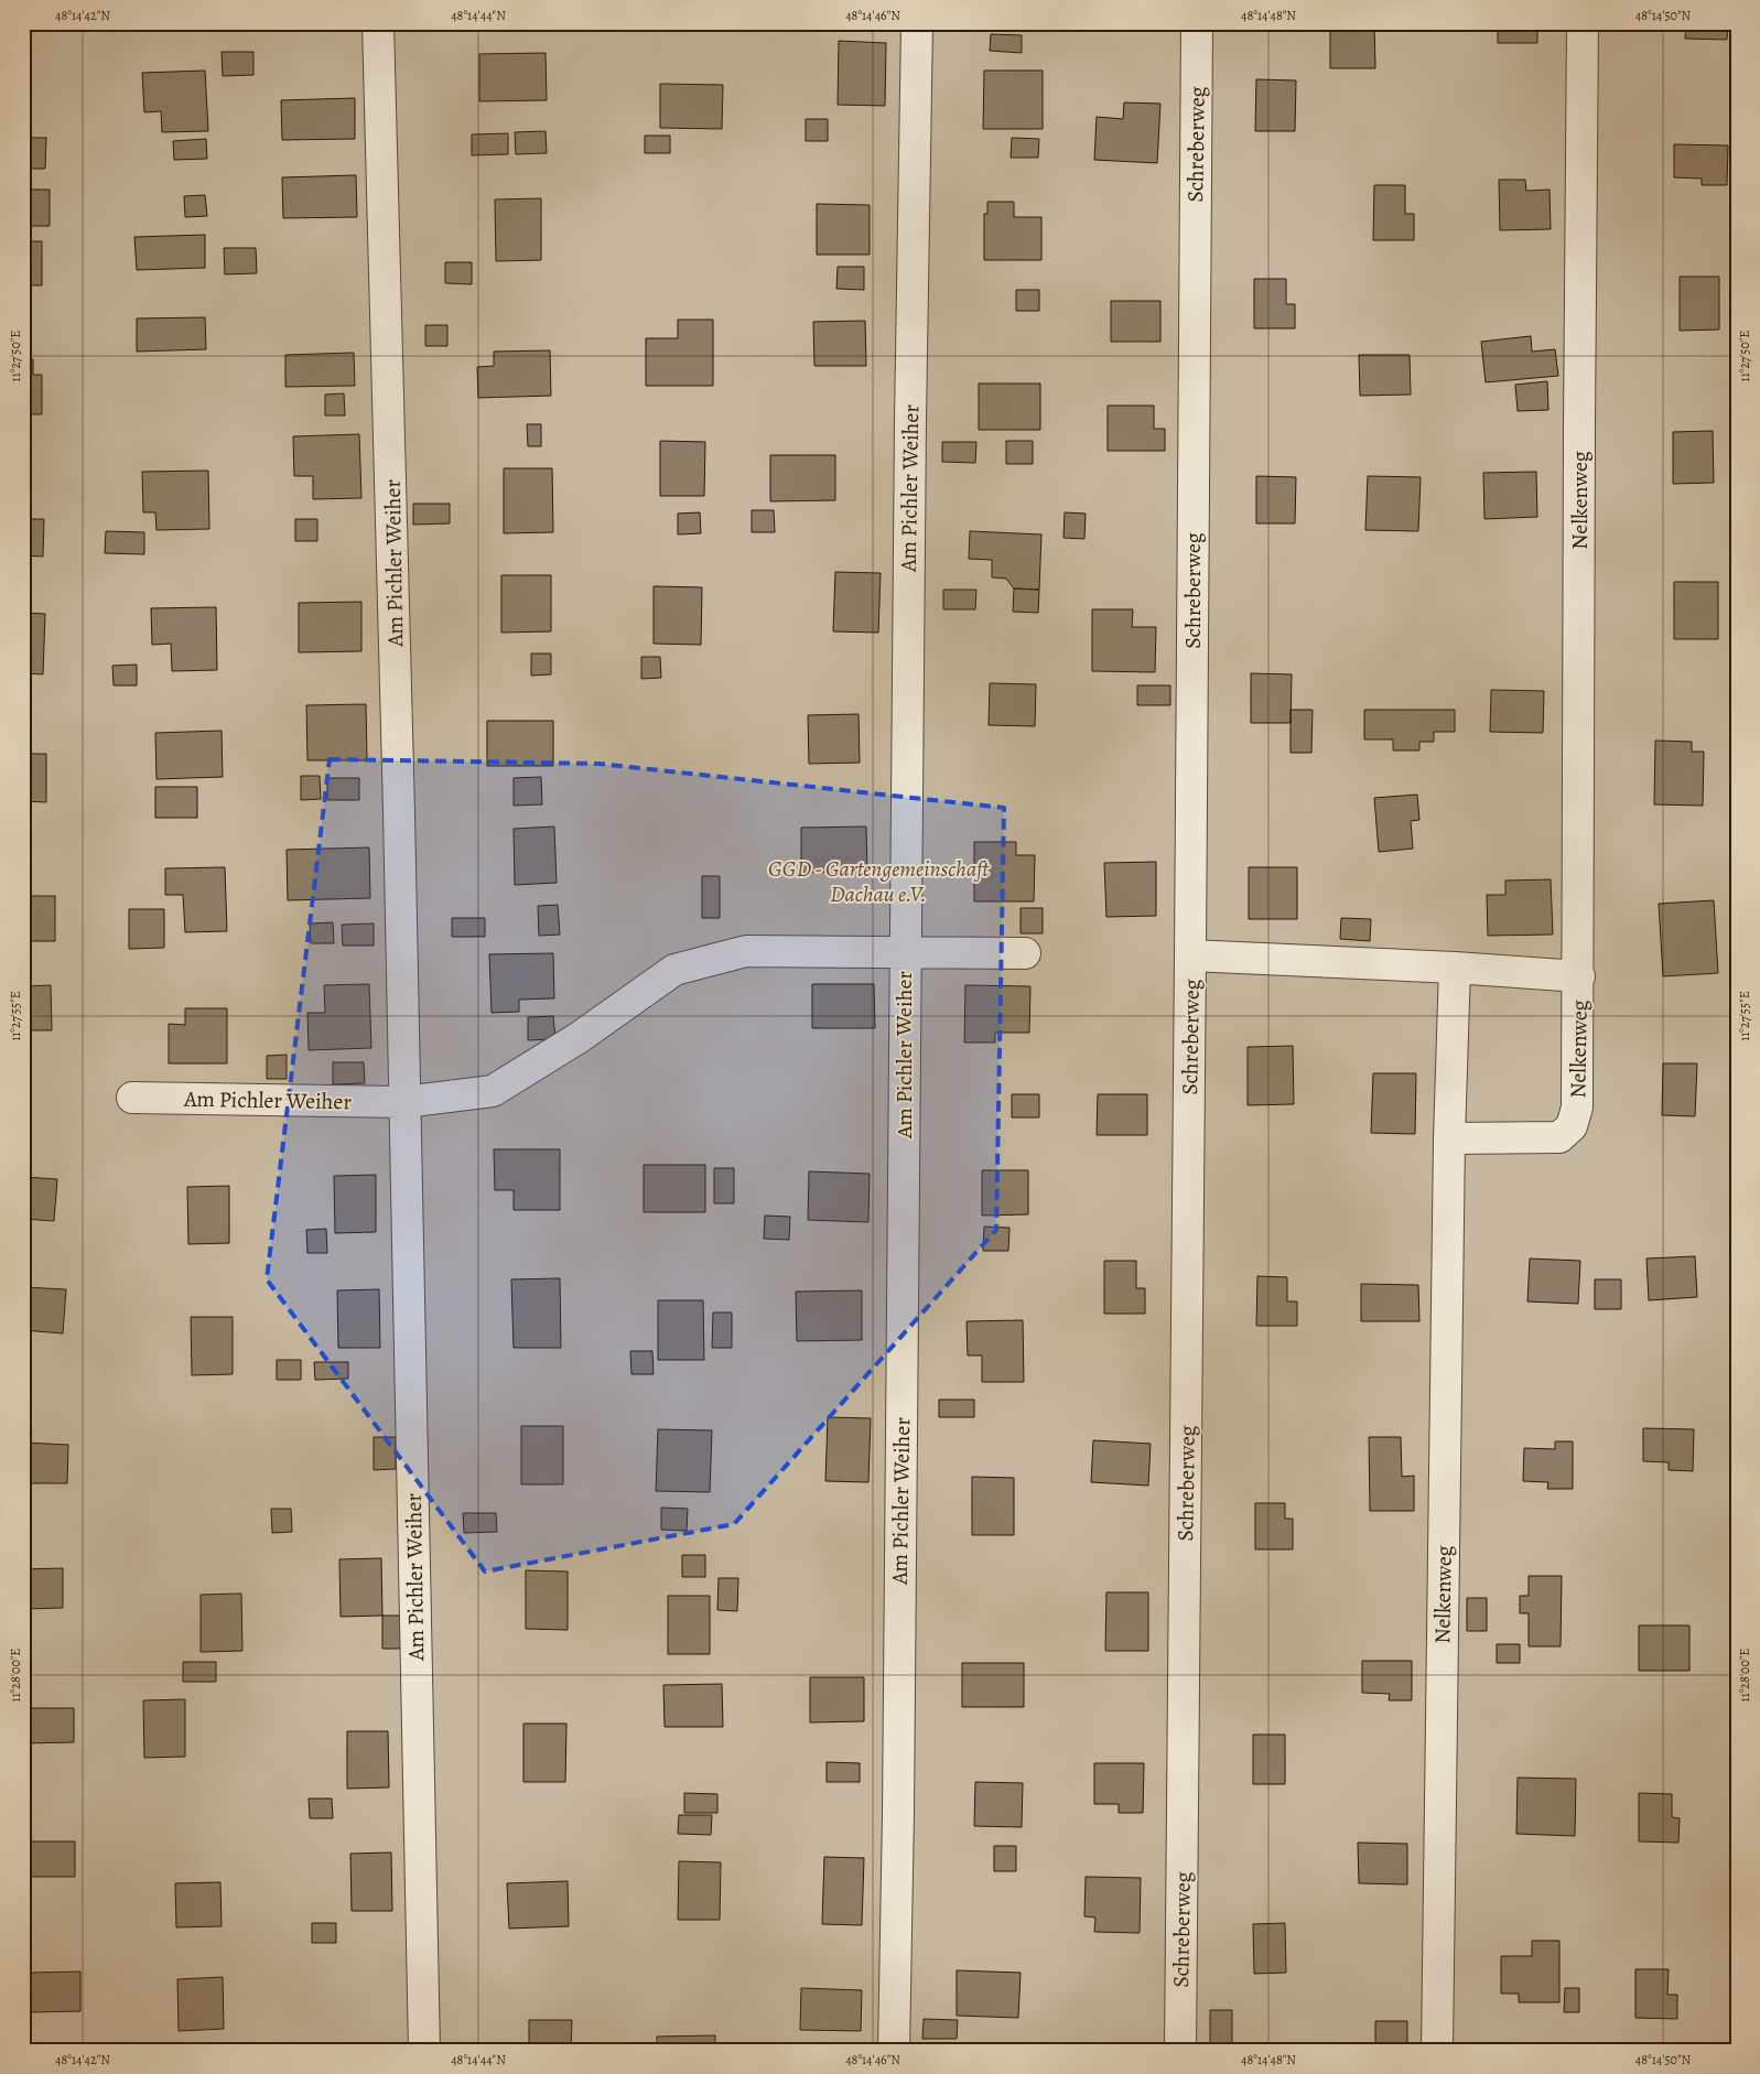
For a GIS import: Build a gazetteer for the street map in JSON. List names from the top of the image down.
{
  "streets": {
    "street": ["Schreberweg", "Am Pichler Weiher", "Nelkenweg"]
  },
  "crossings": [
    ["Schreberweg", "Nelkenweg"]
  ],
  "parks": ["GGD - Gartengemeinschaft Dachau e.V."],
  "coordinates": [
    "48°14'42\"N",
    "48°14'44\"N",
    "48°14'46\"N",
    "48°14'48\"N",
    "48°14'50\"N",
    "11°27'50\"E",
    "11°27'55\"E",
    "11°28'00\"E"
  ]
}
